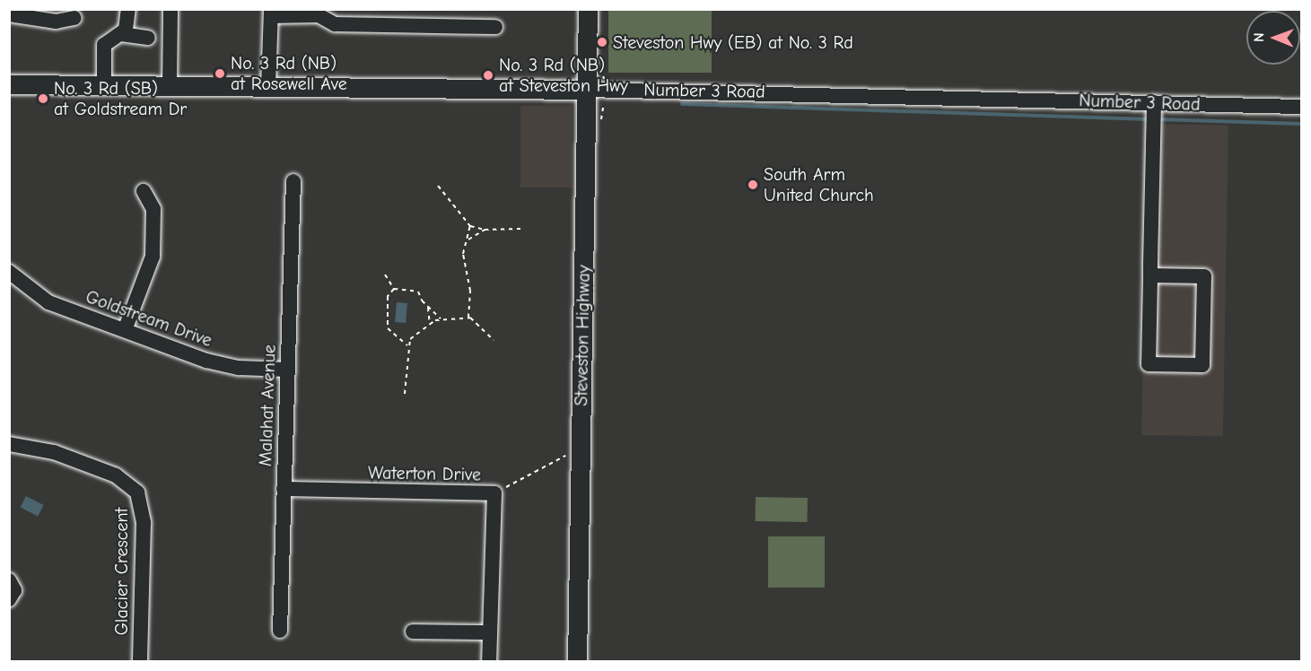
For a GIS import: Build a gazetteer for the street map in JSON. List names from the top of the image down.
{
  "streets": {
    "main road": ["Number 3 Road", "Steveston Highway"],
    "street": [
      "Goldstream Drive",
      "Malahat Avenue",
      "Waterton Drive",
      "Glacier Crescent"
    ]
  },
  "crossings": [
    ["Number 3 Road", "Steveston Highway"],
    ["Goldstream Drive", "Malahat Avenue"],
    ["Malahat Avenue", "Waterton Drive"]
  ],
  "places": [
    "Steveston Hwy (EB) at No. 3 Rd",
    "No. 3 Rd (NB) at Rosewell Ave",
    "No. 3 Rd (NB) at Steveston Hwy",
    "No. 3 Rd (SB) at Goldstream Dr",
    "South Arm United Church"
  ],
  "north": "left"
}
